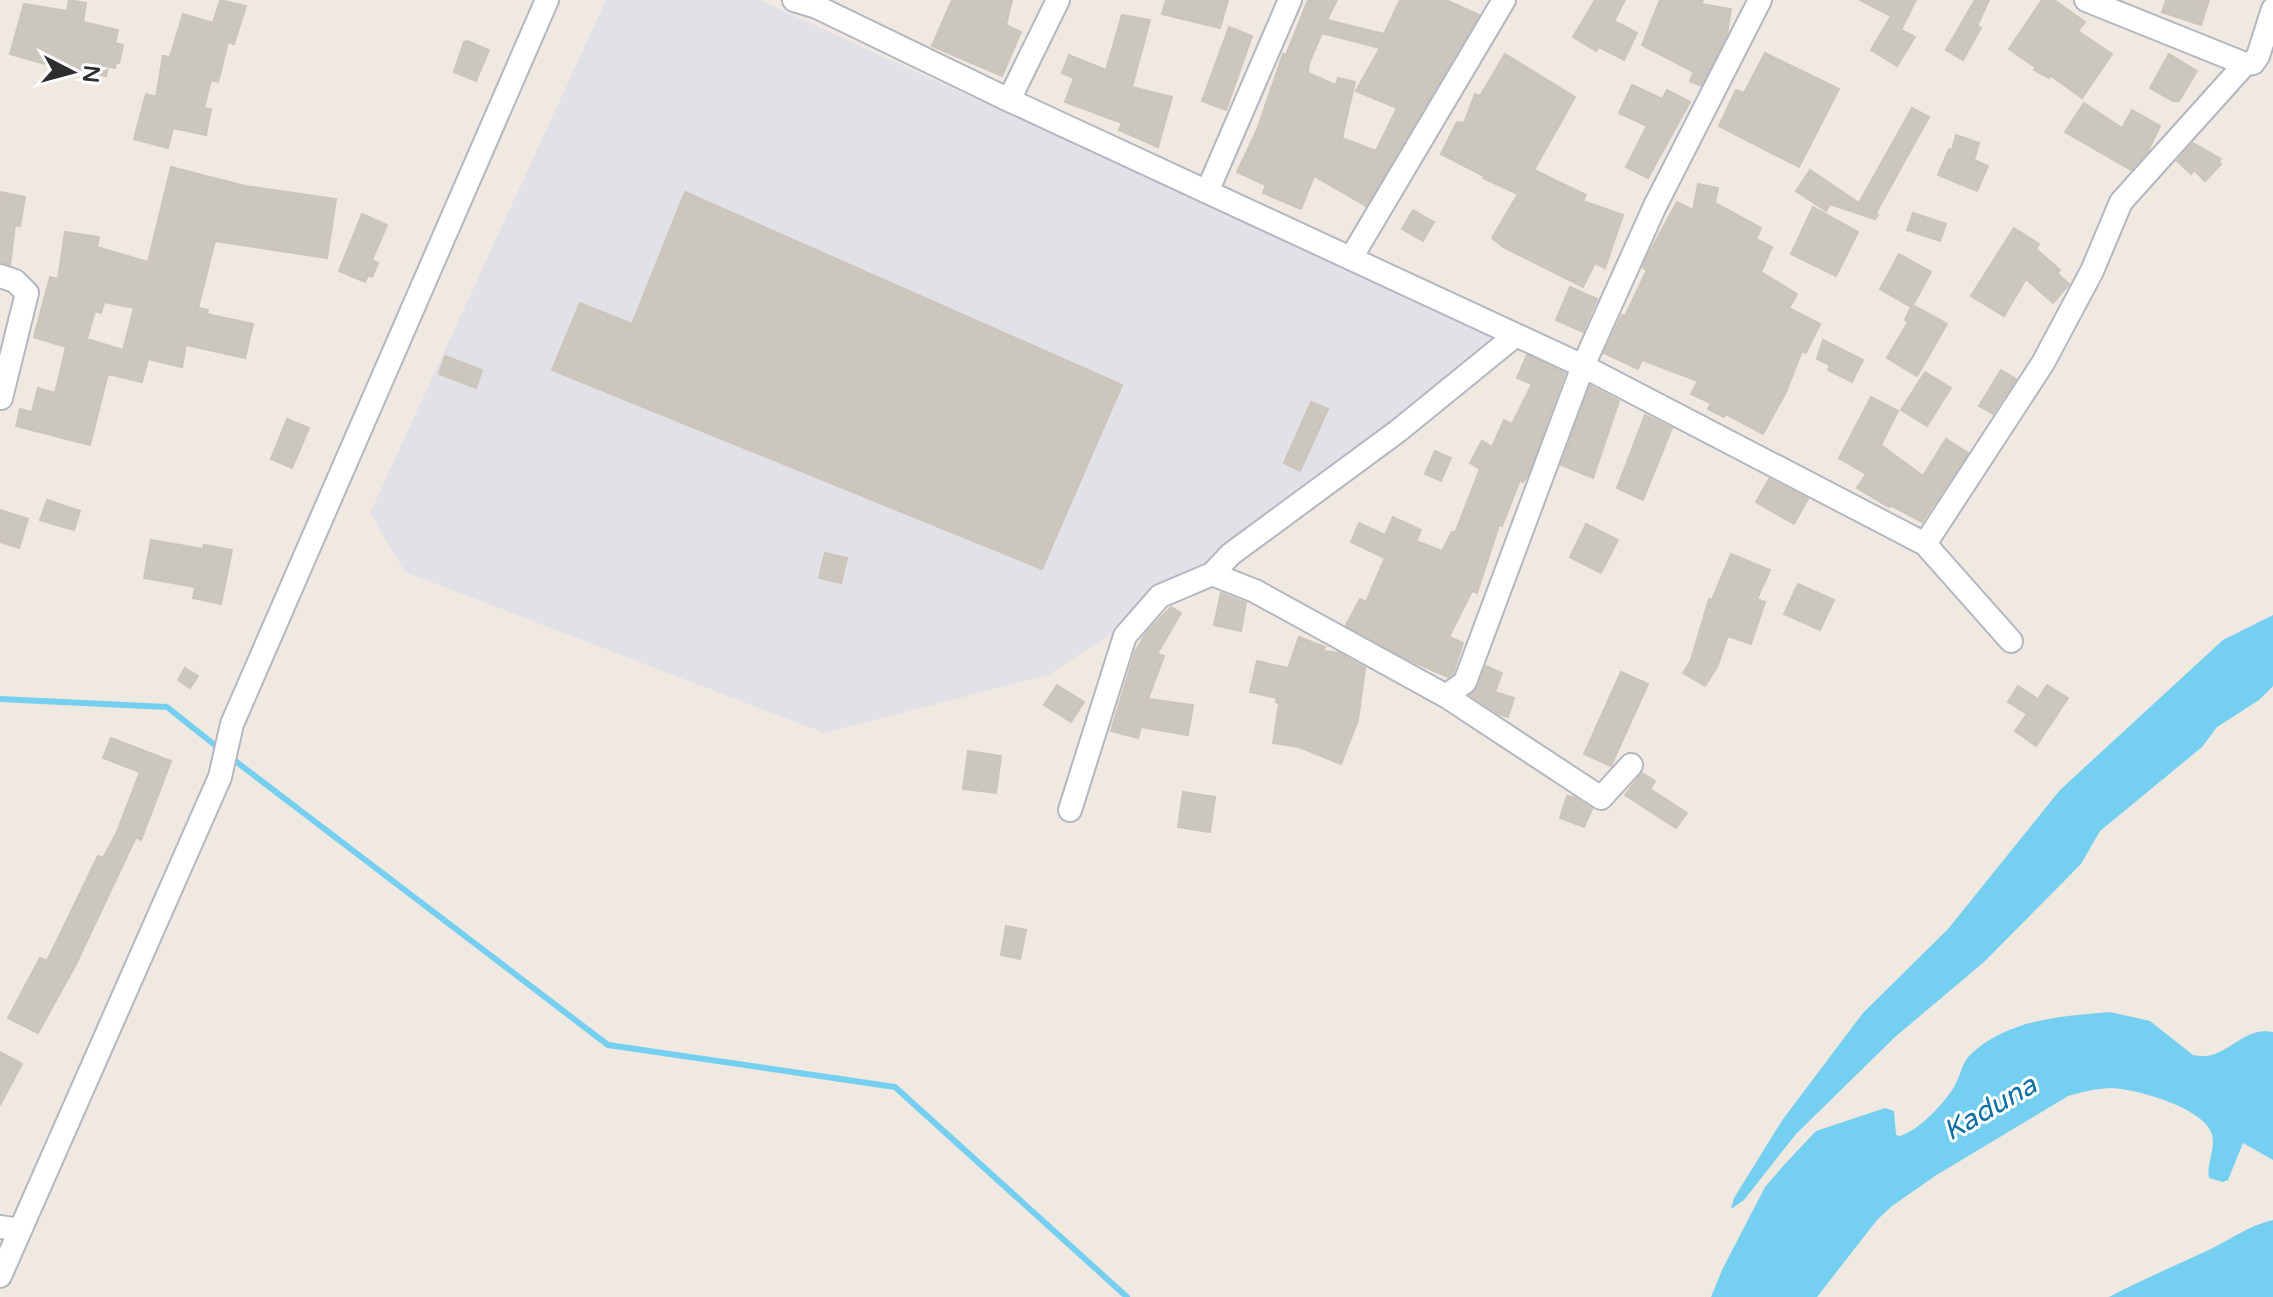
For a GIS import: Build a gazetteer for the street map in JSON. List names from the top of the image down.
{
  "water": ["Kaduna"],
  "north": "right"
}
